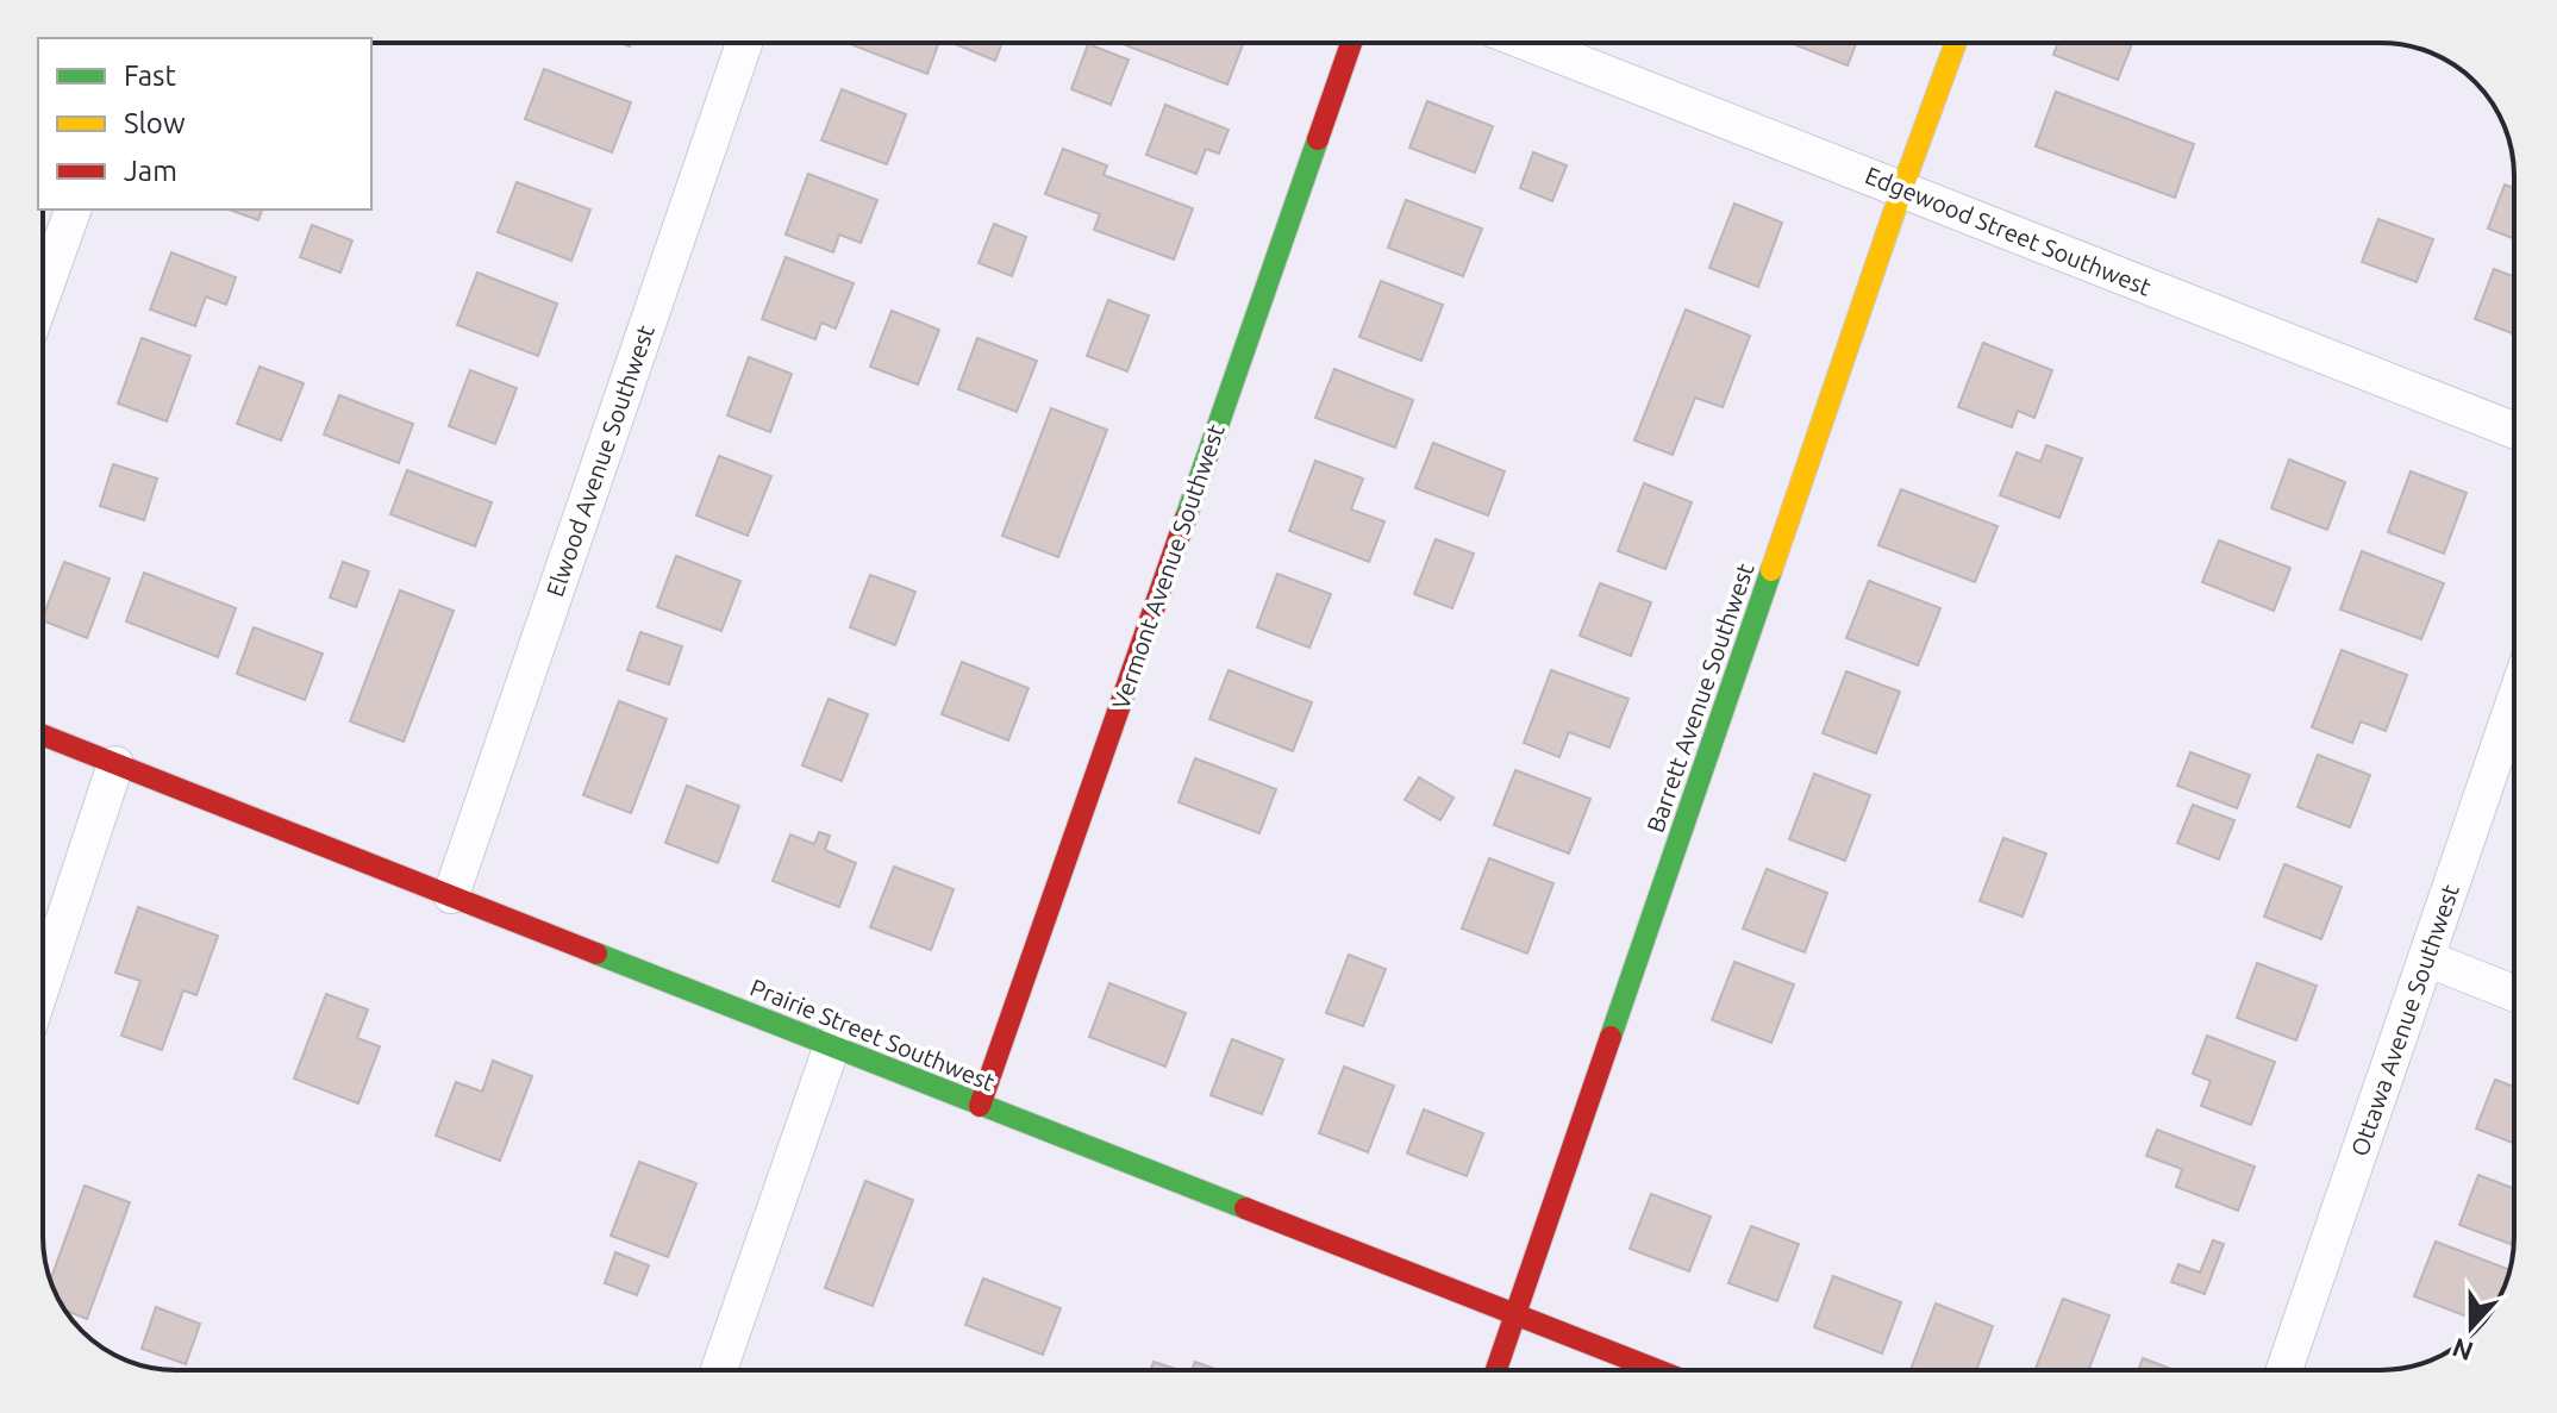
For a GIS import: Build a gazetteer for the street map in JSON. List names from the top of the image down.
{
  "streets": {
    "street": [
      "Edgewood Street Southwest",
      "Elwood Avenue Southwest",
      "Vermont Avenue Southwest",
      "Barrett Avenue Southwest",
      "Ottawa Avenue Southwest",
      "Prairie Street Southwest"
    ]
  },
  "crossings": [
    ["Edgewood Street Southwest", "Barrett Avenue Southwest"],
    ["Elwood Avenue Southwest", "Prairie Street Southwest"],
    ["Vermont Avenue Southwest", "Prairie Street Southwest"],
    ["Barrett Avenue Southwest", "Prairie Street Southwest"]
  ],
  "legend": ["Fast", "Slow", "Jam"],
  "north": "bottom"
}
